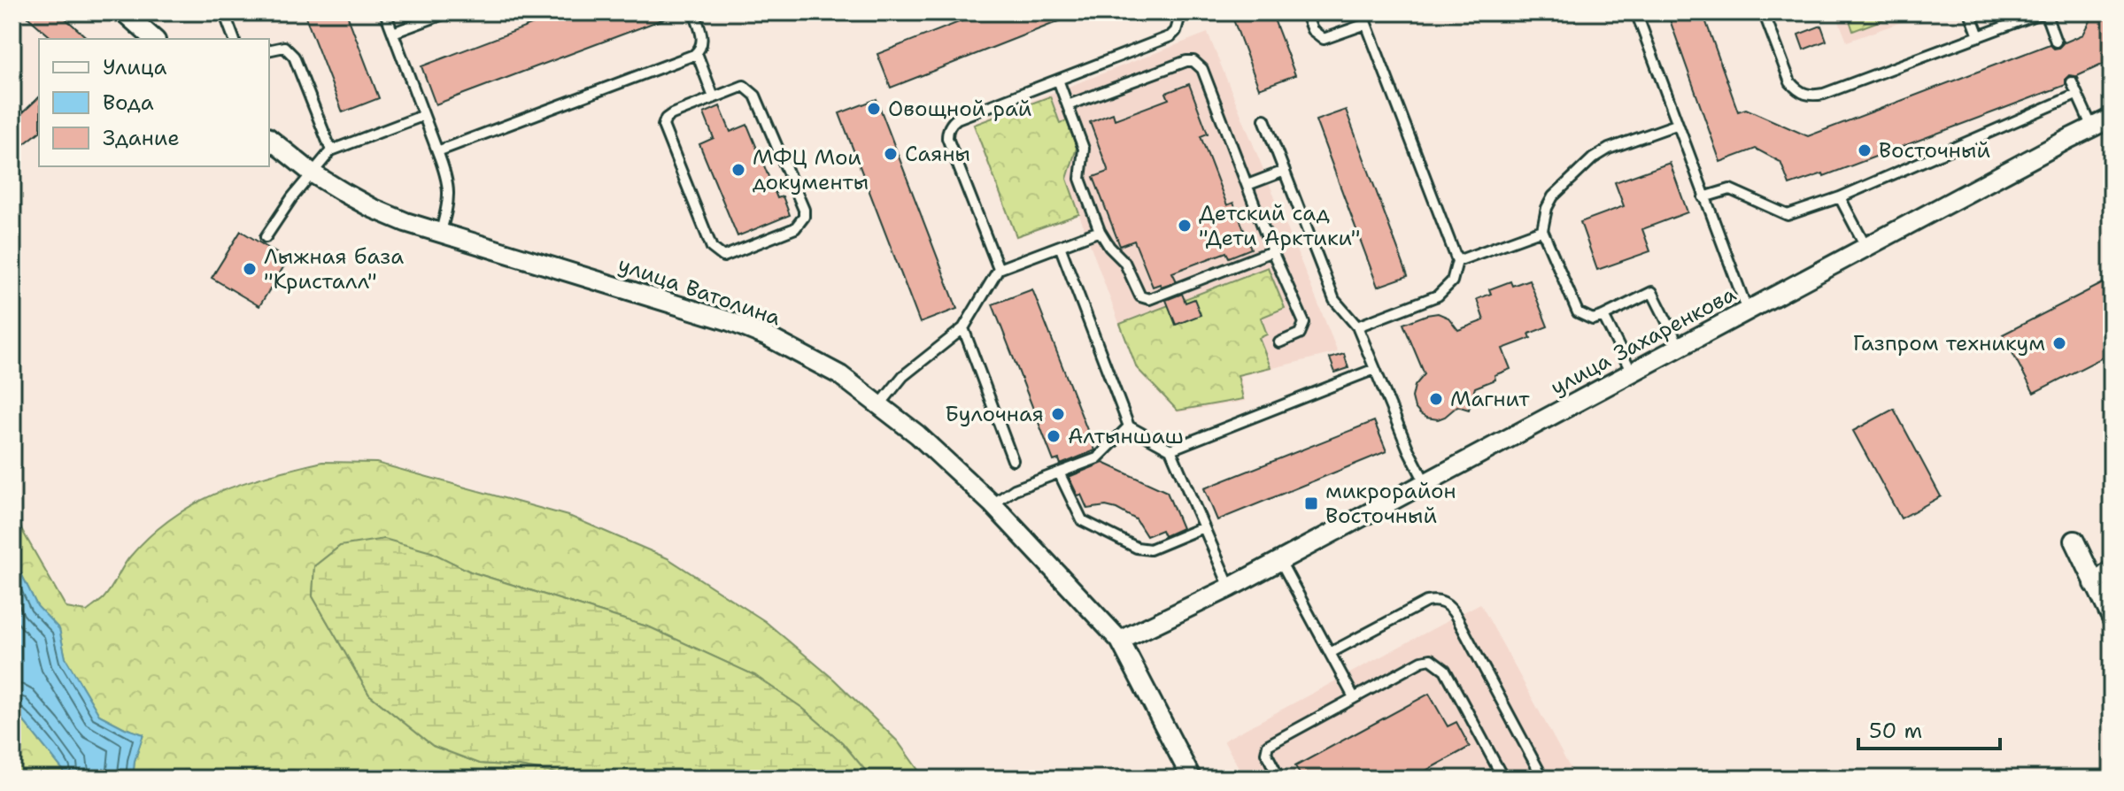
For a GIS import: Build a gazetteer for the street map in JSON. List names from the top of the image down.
{
  "streets": {
    "street": ["улица Ватолина", "улица Захаренкова"]
  },
  "crossings": [
    ["улица Ватолина", "улица Захаренкова"]
  ],
  "places": {
    "other": [
      "Овощной рай",
      "Восточный",
      "Саяны",
      "МФЦ Мои документы",
      "Детский сад \"Дети Арктики\"",
      "Лыжная база \"Кристалл\"",
      "Газпром техникум",
      "Магнит",
      "Булочная",
      "Алтыншаш"
    ],
    "transit": ["микрорайон Восточный"]
  },
  "legend": ["Улица", "Вода", "Здание"],
  "scale_bar": "50 m"
}
